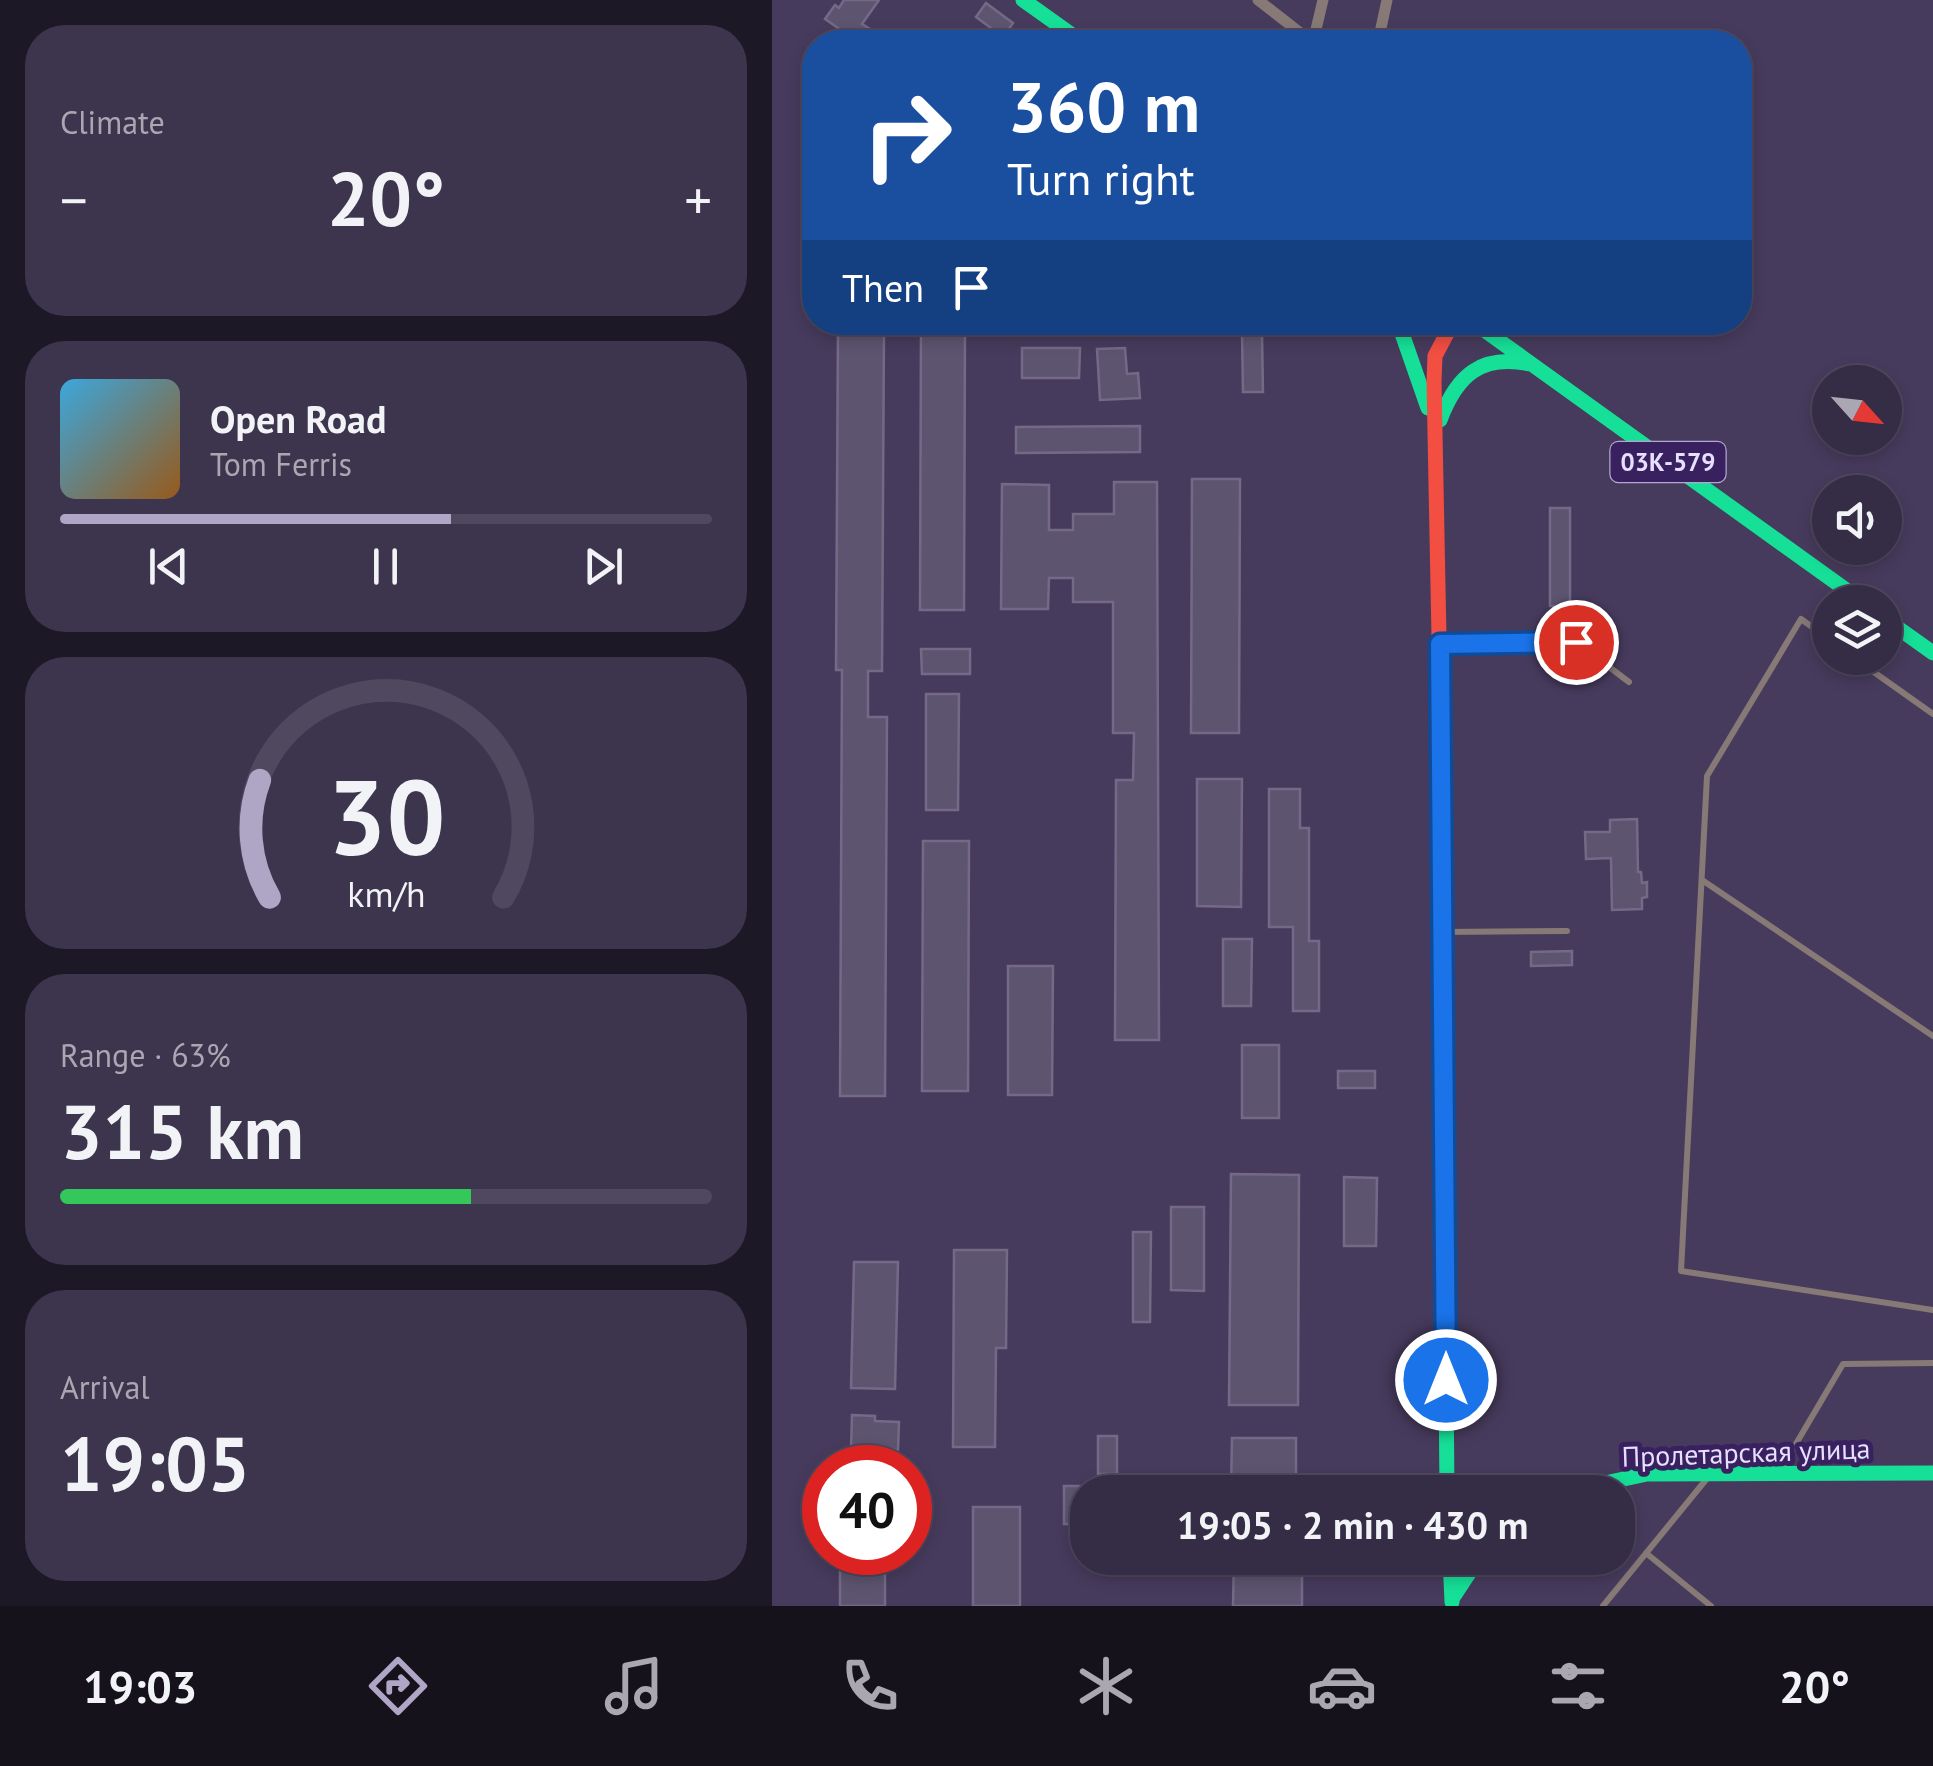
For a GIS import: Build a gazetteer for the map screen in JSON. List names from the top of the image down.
{
  "streets": {
    "street": ["03К-579", "Пролетарская улица"]
  },
  "north": "bottom right",
  "page": {
    "tile": [
      "Climate",
      ["Range · 63%", "315 km"],
      ["Arrival", "19:05"]
    ],
    "turn": ["360 m", "Turn right"],
    "heat": ["−", "20°", "+"],
    "then": "Then",
    "song": ["Open Road", "Tom Ferris"],
    "limit": "40",
    "trip": "19:05 · 2 min · 430 m",
    "tabs": ["19:03", "20°"],
    "gauge": ["30", "km/h"]
  }
}
